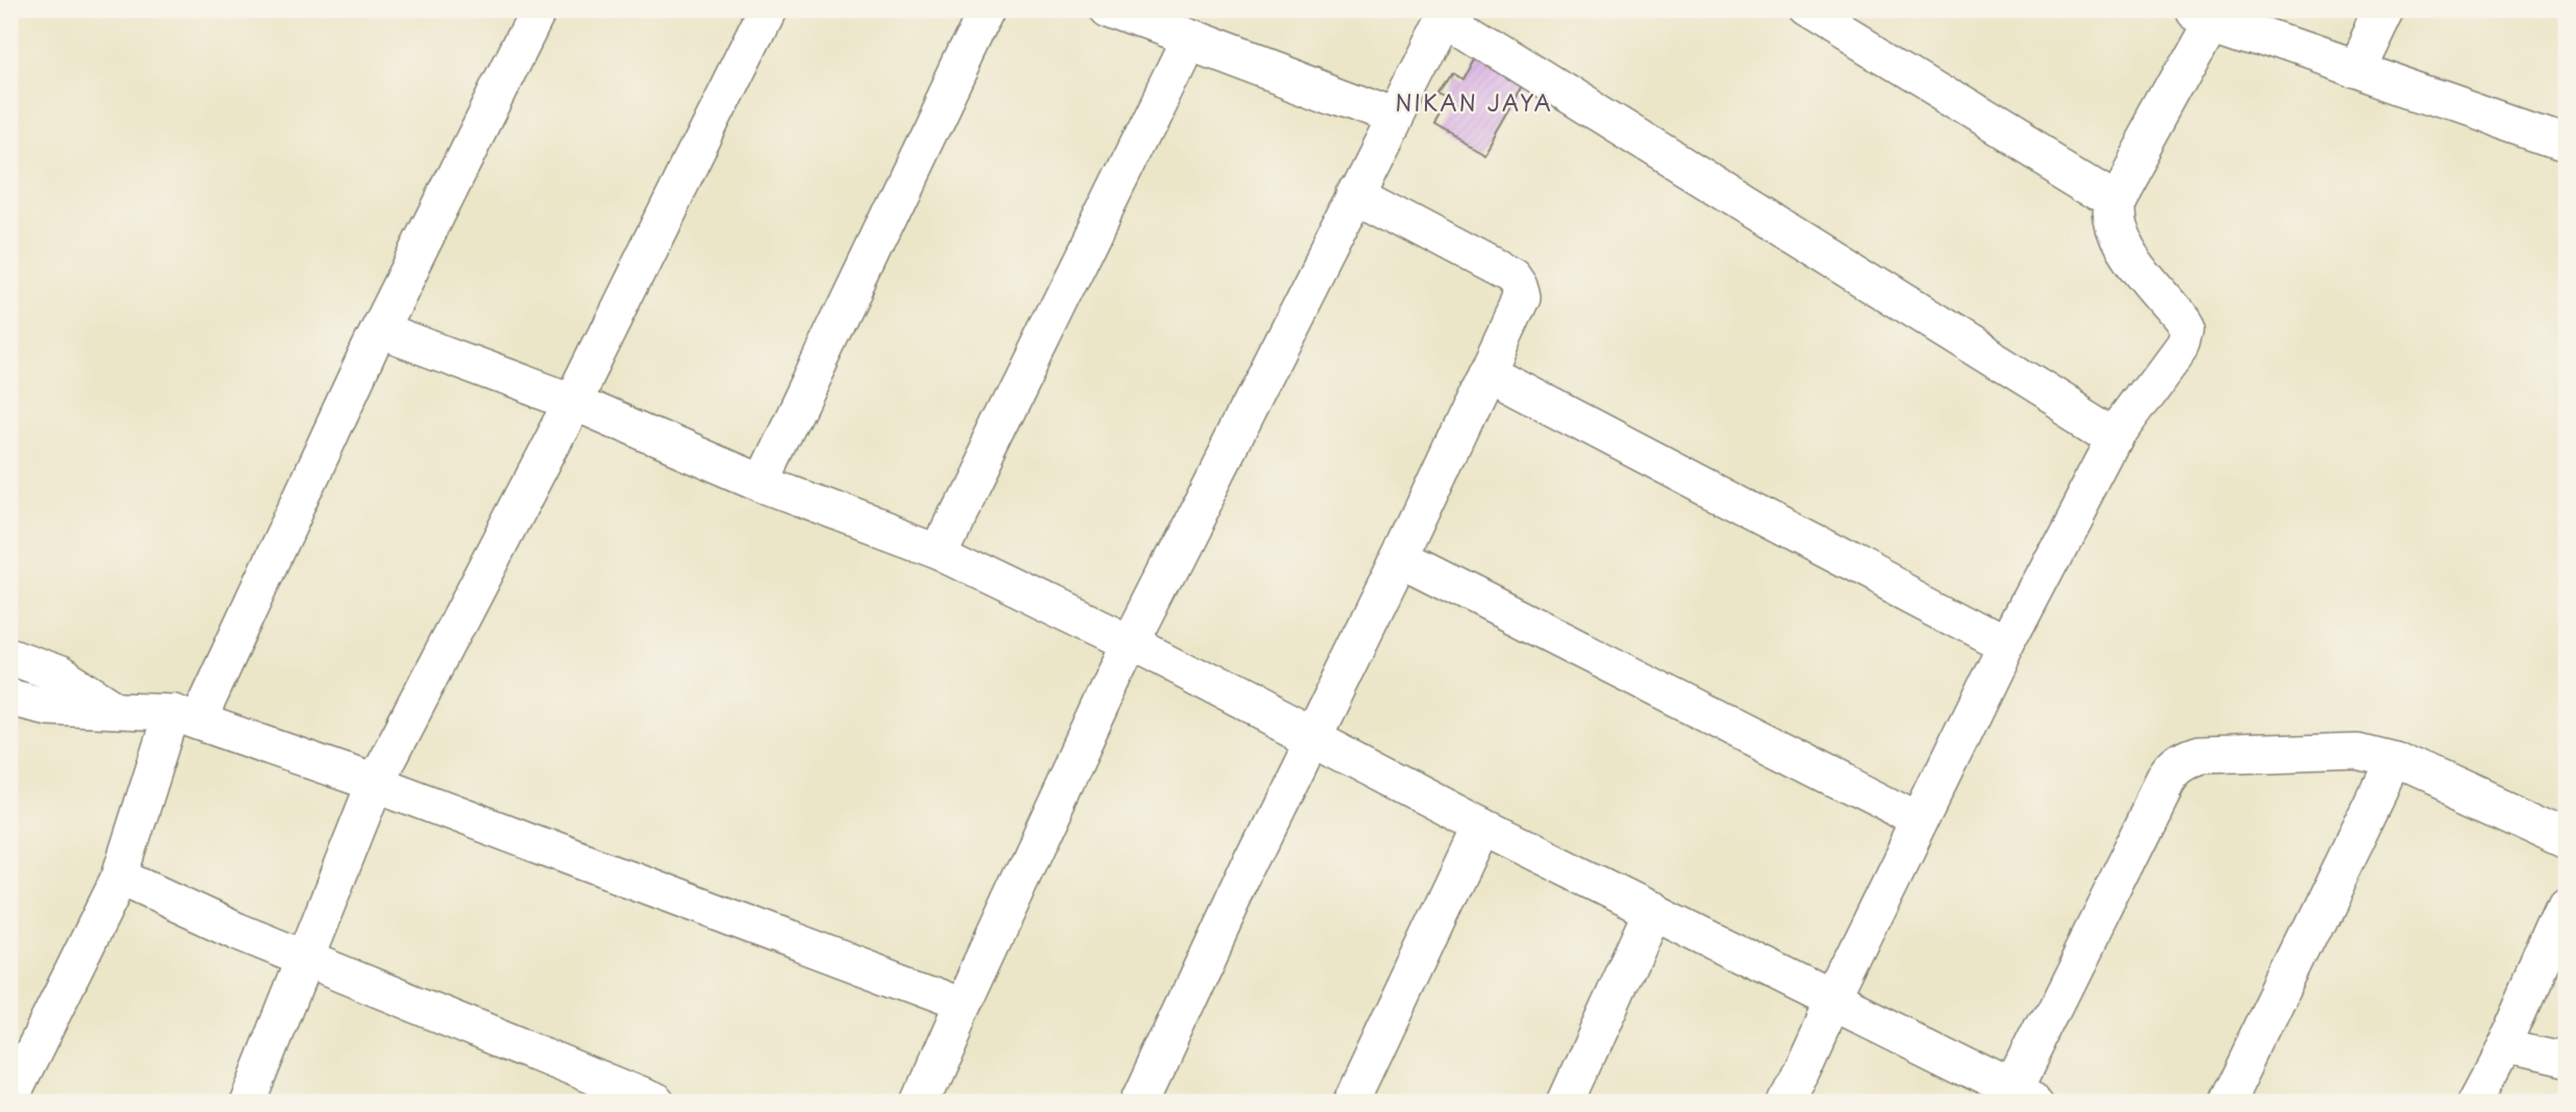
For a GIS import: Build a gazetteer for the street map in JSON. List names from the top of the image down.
{
  "districts": ["NIKAN JAYA"]
}
